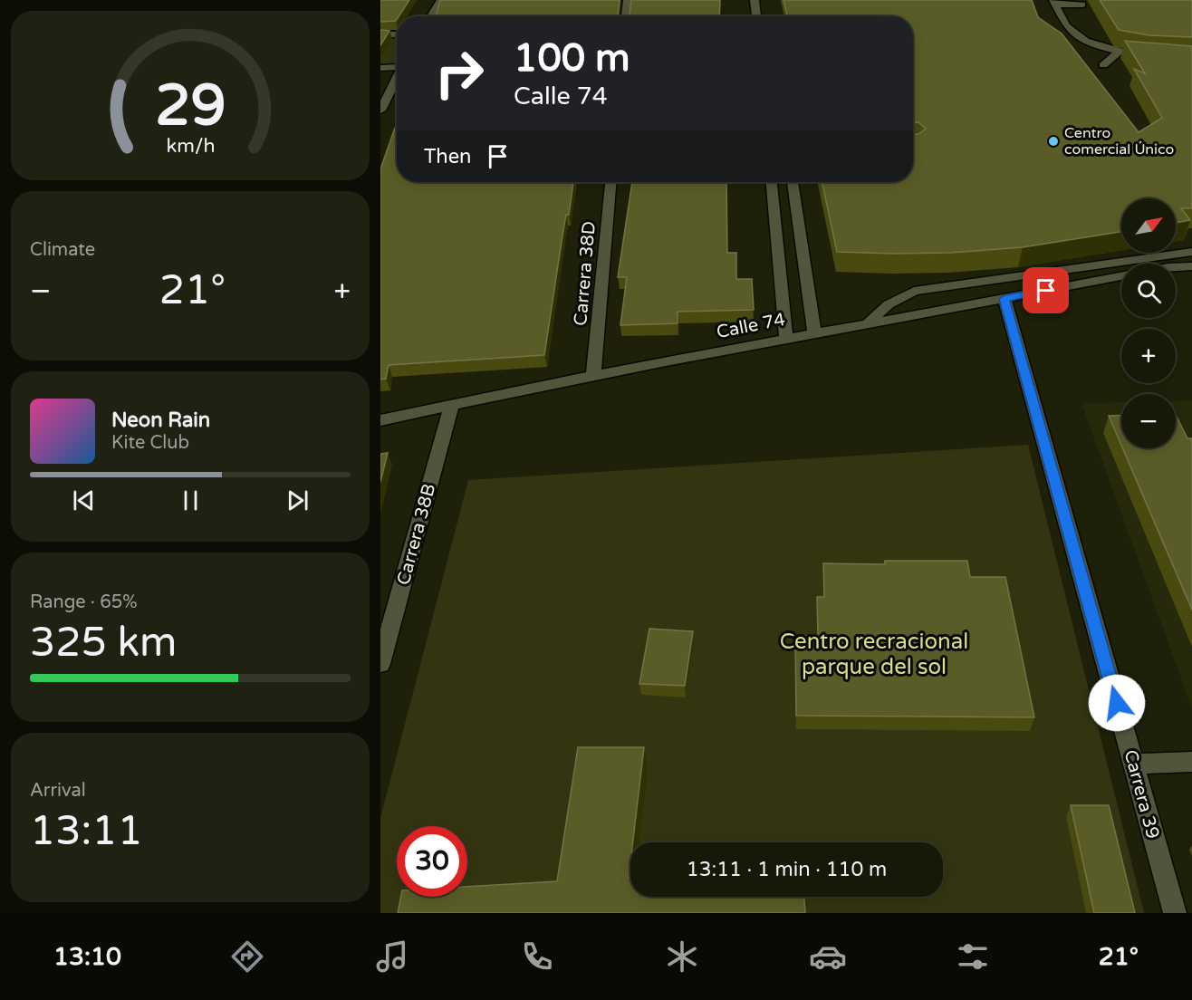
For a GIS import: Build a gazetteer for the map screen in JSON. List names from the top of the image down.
{
  "streets": {
    "street": [
      "Carrera 38D",
      "Calle 74",
      "Carrera 38B",
      "Carrera 39"
    ]
  },
  "crossings": [
    ["Carrera 38D", "Calle 74"],
    ["Calle 74", "Carrera 38B"],
    ["Calle 74", "Carrera 39"]
  ],
  "parks": ["Centro recracional parque del sol"],
  "places": ["Centro comercial Único"],
  "north": "top right",
  "page": {
    "turn": ["100 m", "Calle 74"],
    "then": "Then",
    "tile": [
      "Climate",
      ["Range · 65%", "325 km"],
      ["Arrival", "13:11"]
    ],
    "map_buttons": ["+", "−"],
    "heat": ["−", "21°", "+"],
    "song": ["Neon Rain", "Kite Club"],
    "limit": "30",
    "trip": "13:11 · 1 min · 110 m",
    "tabs": ["13:10", "21°"],
    "gauge": ["29", "km/h"]
  }
}
